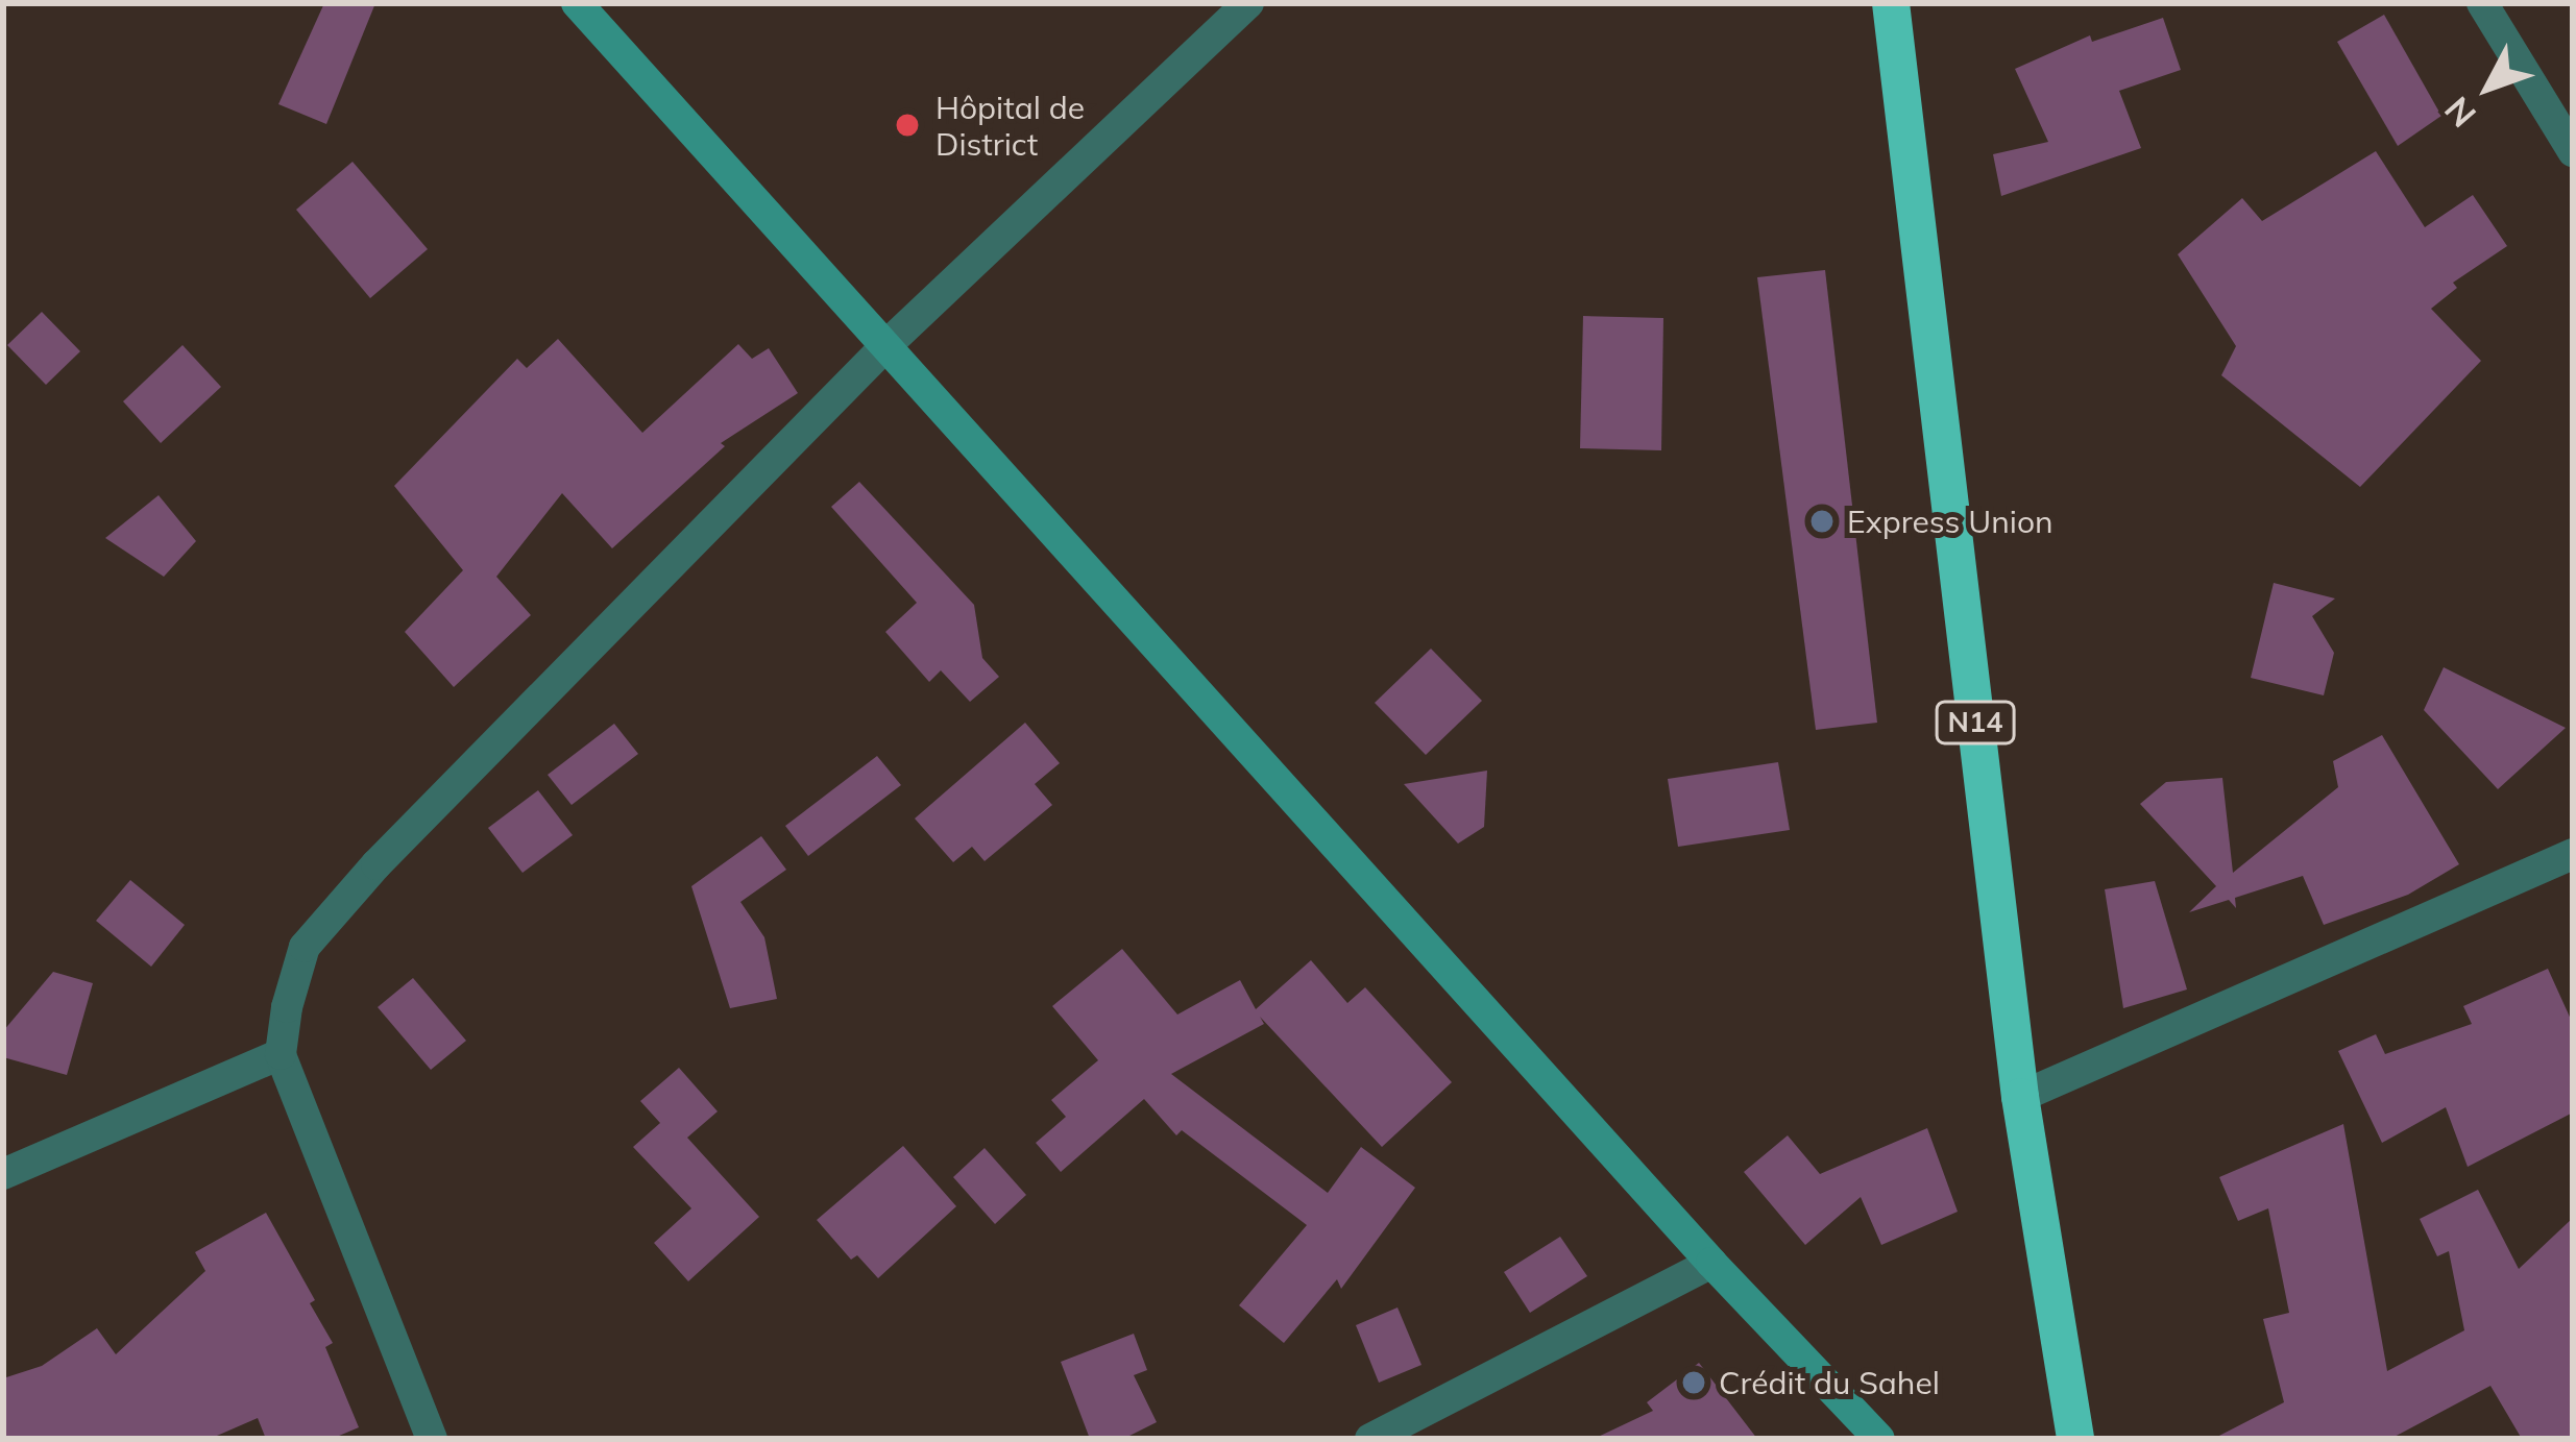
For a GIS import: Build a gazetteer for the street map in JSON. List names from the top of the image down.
{
  "streets": {
    "highway": ["N14"]
  },
  "places": ["Hôpital de District", "Express Union", "Crédit du Sahel"],
  "north": "bottom left"
}
